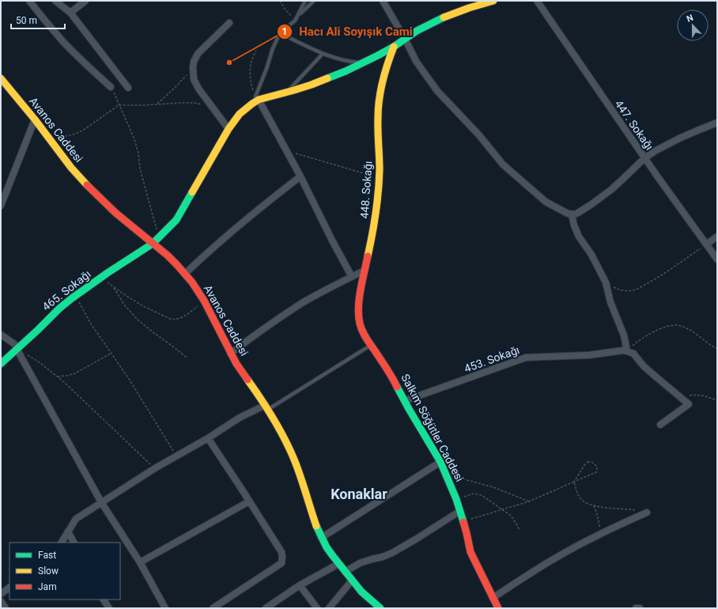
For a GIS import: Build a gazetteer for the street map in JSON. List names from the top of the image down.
{
  "streets": {
    "street": [
      "447. Sokağı",
      "Avanos Caddesi",
      "448. Sokağı",
      "465. Sokağı",
      "453. Sokağı",
      "Salkım Söğütler Caddesi"
    ]
  },
  "crossings": [
    ["Avanos Caddesi", "465. Sokağı"],
    ["448. Sokağı", "Salkım Söğütler Caddesi"],
    ["453. Sokağı", "Salkım Söğütler Caddesi"]
  ],
  "districts": ["Konaklar"],
  "places": ["Hacı Ali Soyışık Cami"],
  "legend": ["Fast", "Slow", "Jam"],
  "scale_bar": "50 m",
  "north": "top"
}
